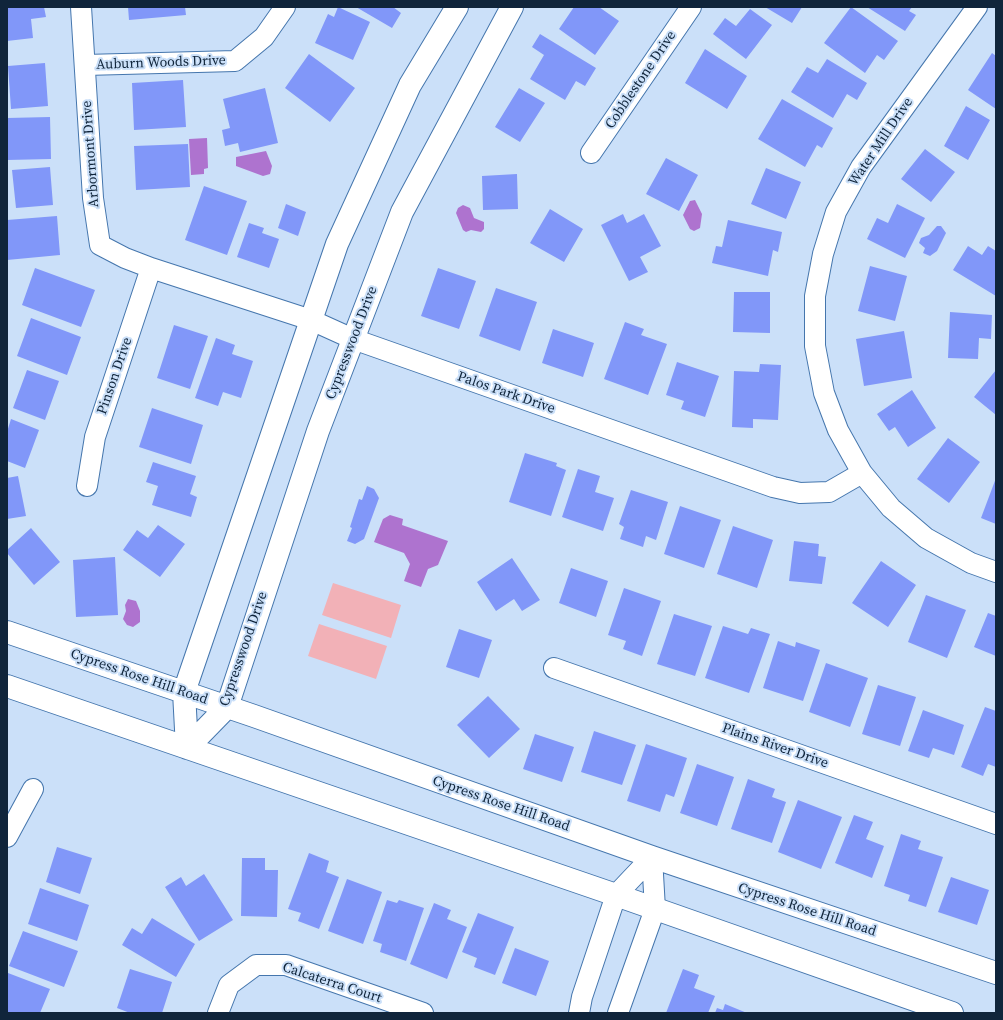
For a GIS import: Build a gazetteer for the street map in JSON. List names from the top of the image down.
{
  "streets": {
    "main road": ["Cypresswood Drive", "Cypress Rose Hill Road"],
    "street": [
      "Auburn Woods Drive",
      "Cobblestone Drive",
      "Water Mill Drive",
      "Arbormont Drive",
      "Pinson Drive",
      "Palos Park Drive",
      "Plains River Drive",
      "Calcaterra Court"
    ]
  },
  "crossings": [
    ["Auburn Woods Drive", "Arbormont Drive"],
    ["Water Mill Drive", "Palos Park Drive"],
    ["Arbormont Drive", "Pinson Drive"],
    ["Arbormont Drive", "Palos Park Drive"],
    ["Cypresswood Drive", "Palos Park Drive"],
    ["Cypresswood Drive", "Cypress Rose Hill Road"],
    ["Pinson Drive", "Palos Park Drive"]
  ]
}
